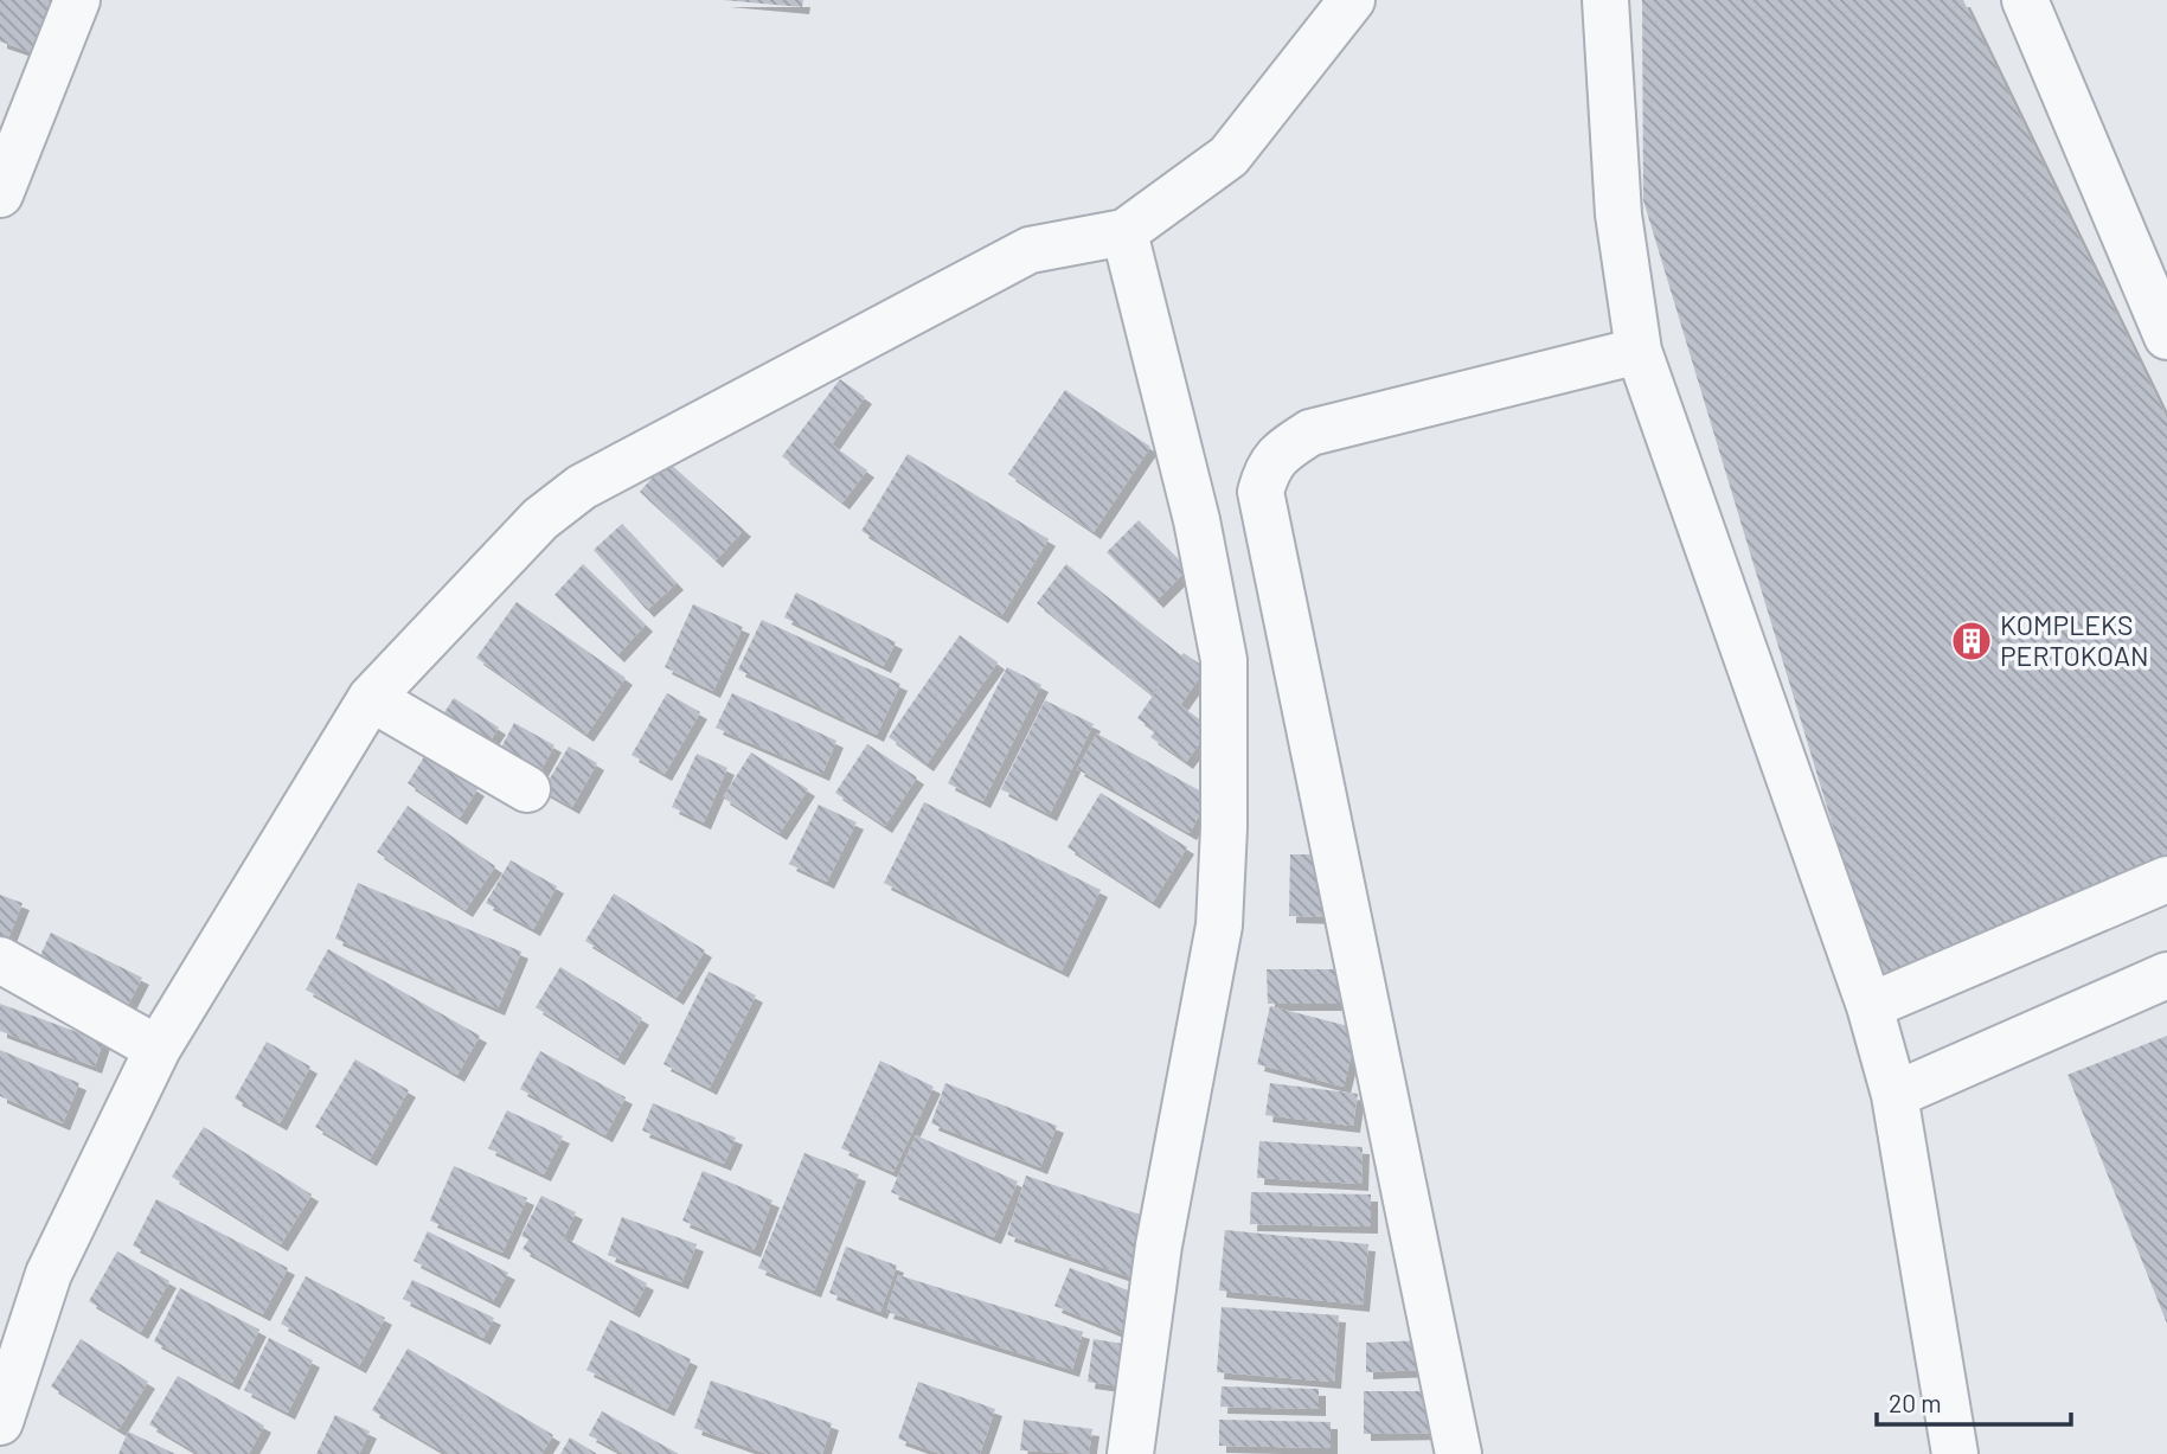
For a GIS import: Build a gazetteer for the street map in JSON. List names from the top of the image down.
{
  "places": {
    "building": ["KOMPLEKS PERTOKOAN"]
  },
  "scale_bar": "20 m"
}
